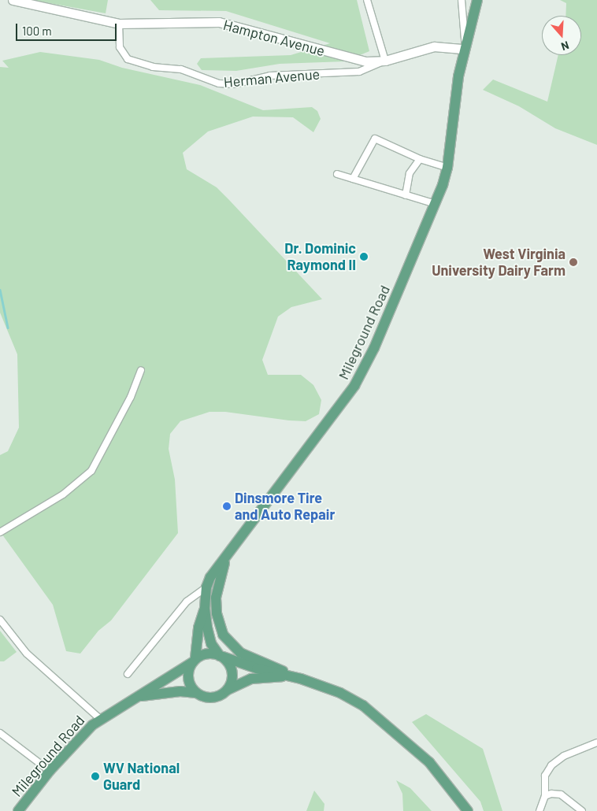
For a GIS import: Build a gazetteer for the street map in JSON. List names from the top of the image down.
{
  "streets": {
    "main road": ["Mileground Road"],
    "street": ["Hampton Avenue", "Herman Avenue"]
  },
  "crossings": [
    ["Hampton Avenue", "Herman Avenue"],
    ["Hampton Avenue", "Mileground Road"]
  ],
  "places": [
    "Dr. Dominic Raymond II",
    "West Virginia University Dairy Farm",
    "Dinsmore Tire and Auto Repair",
    "WV National Guard"
  ],
  "scale_bar": "100 m",
  "north": "bottom"
}
